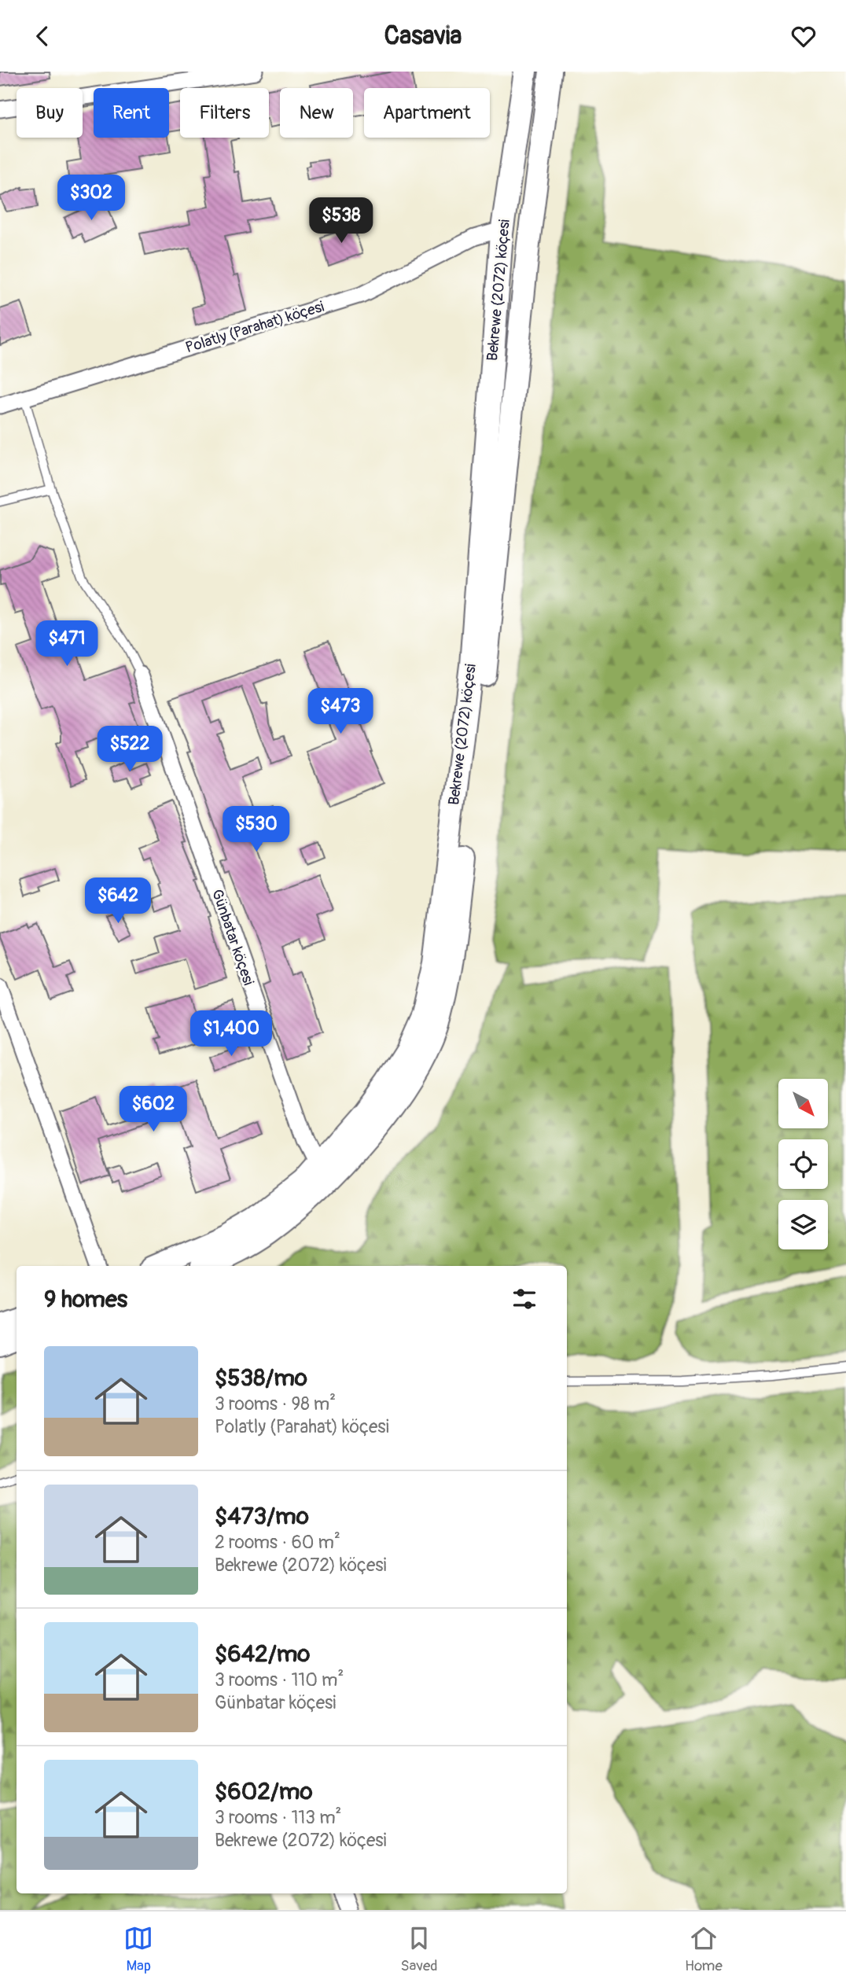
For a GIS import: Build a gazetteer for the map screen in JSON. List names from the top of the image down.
{
  "streets": {
    "main road": ["Bekrewe (2072) köçesi"],
    "street": ["Polatly (Parahat) köçesi", "Günbatar köçesi"]
  },
  "crossings": [
    ["Bekrewe (2072) köçesi", "Polatly (Parahat) köçesi"],
    ["Bekrewe (2072) köçesi", "Günbatar köçesi"]
  ],
  "north": "bottom right",
  "page": {
    "header": "Casavia",
    "chip": [
      "Buy",
      "Rent",
      "Filters",
      "New",
      "Apartment"
    ],
    "price": [
      "$302",
      "$538",
      "$471",
      "$473",
      "$522",
      "$530",
      "$642",
      "$1,400",
      "$602"
    ],
    "heading": "9 homes",
    "list": [
      {
        "name": "$538/mo",
        "note": "3 rooms · 98 m² · Polatly (Parahat) köçesi"
      },
      {
        "name": "$473/mo",
        "note": "2 rooms · 60 m² · Bekrewe (2072) köçesi"
      },
      {
        "name": "$642/mo",
        "note": "3 rooms · 110 m² · Günbatar köçesi"
      },
      {
        "name": "$602/mo",
        "note": "3 rooms · 113 m² · Bekrewe (2072) köçesi"
      }
    ],
    "tabs": ["Map", "Saved", "Home"]
  }
}
